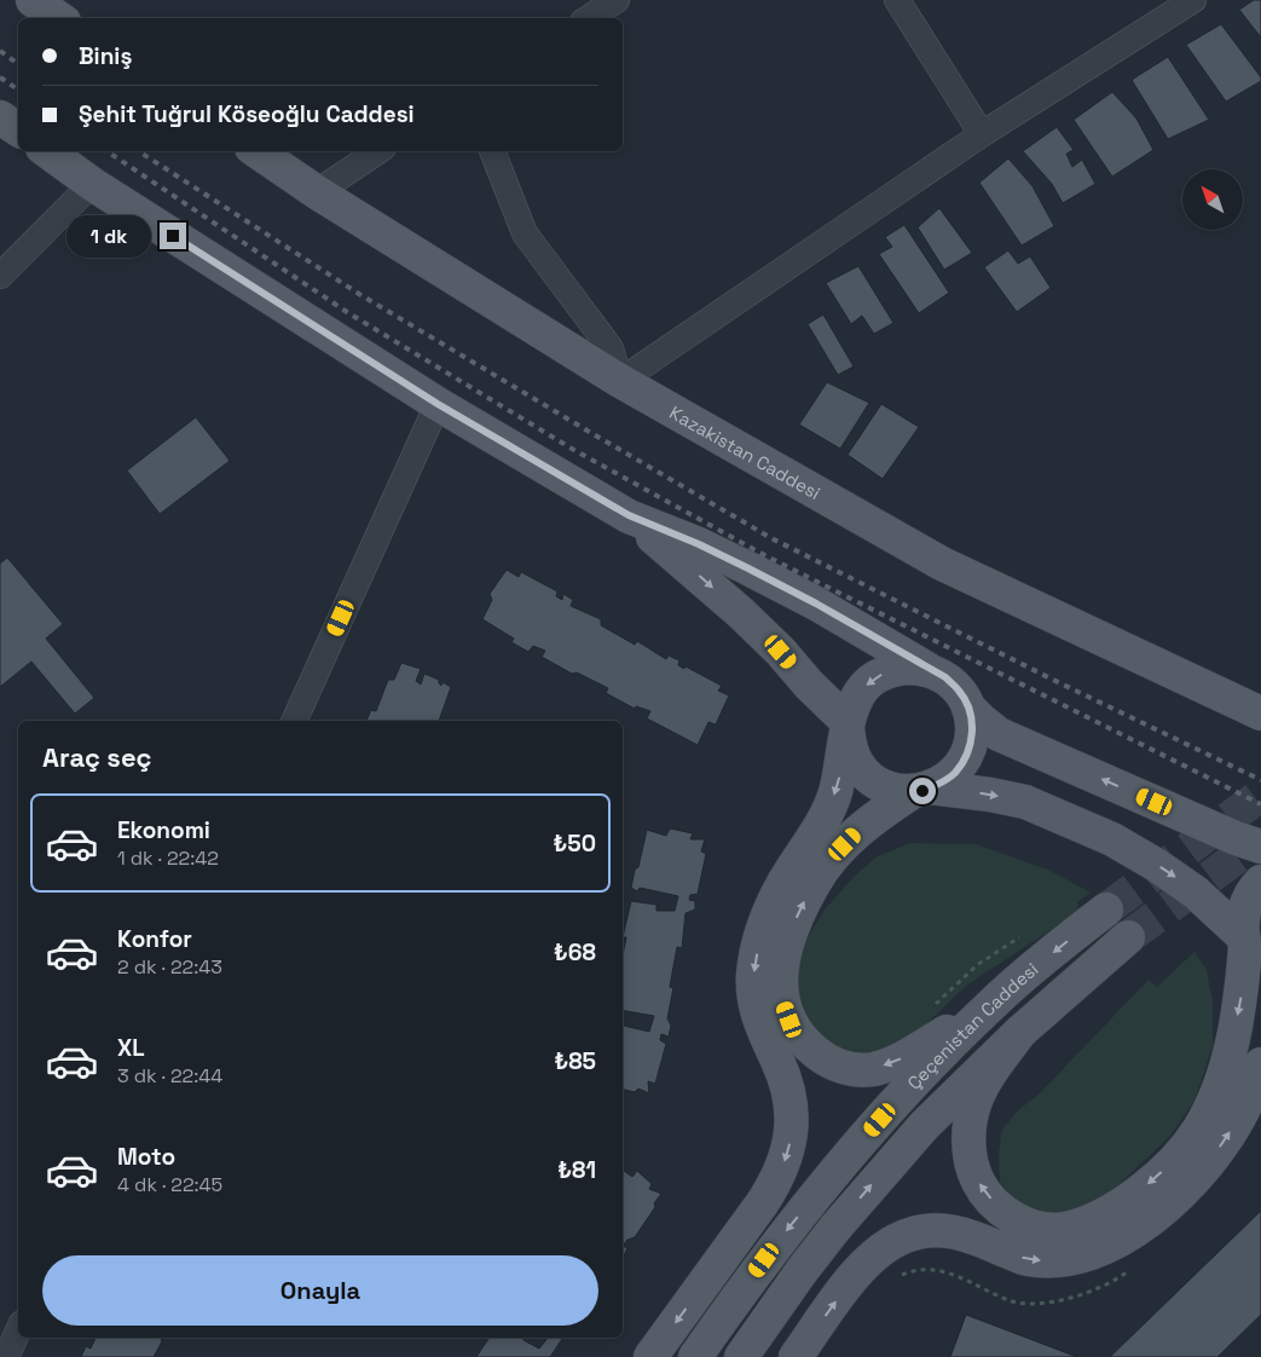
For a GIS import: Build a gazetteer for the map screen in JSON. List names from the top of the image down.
{
  "streets": {
    "main road": ["Kazakistan Caddesi", "Çeçenistan Caddesi"]
  },
  "north": "top left",
  "page": {
    "banner": ["Biniş", "Şehit Tuğrul Köseoğlu Caddesi"],
    "bubble": "1 dk",
    "heading": "Araç seç",
    "list": [
      {
        "name": "Ekonomi",
        "note": "1 dk · 22:42",
        "value": "₺50"
      },
      {
        "name": "Konfor",
        "note": "2 dk · 22:43",
        "value": "₺68"
      },
      {
        "name": "XL",
        "note": "3 dk · 22:44",
        "value": "₺85"
      },
      {
        "name": "Moto",
        "note": "4 dk · 22:45",
        "value": "₺81"
      }
    ],
    "buttons": "Onayla"
  }
}
